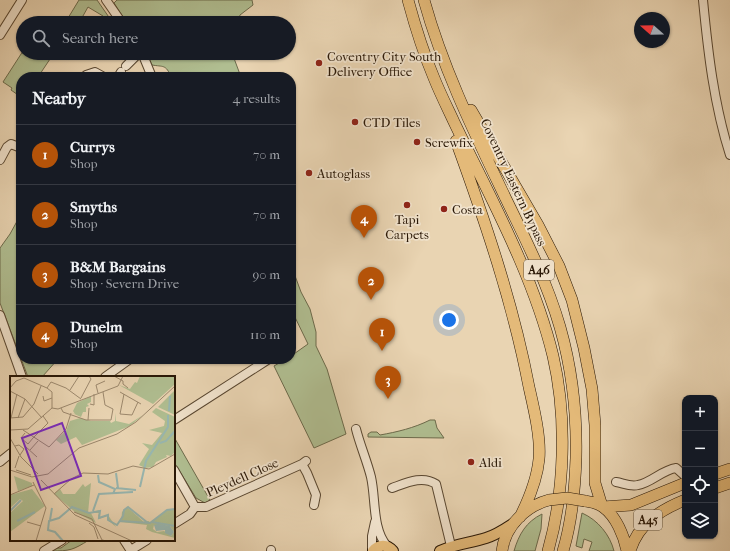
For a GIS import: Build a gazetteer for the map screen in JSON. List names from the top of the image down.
{
  "streets": {
    "highway": ["Coventry Eastern Bypass", "A46", "A45"],
    "street": ["Pleydell Close"]
  },
  "places": [
    "Coventry City South Delivery Office",
    "CTD Tiles",
    "Screwfix",
    "Autoglass",
    "Tapi Carpets",
    "Costa",
    "Aldi"
  ],
  "north": "left",
  "page": {
    "search": "Search here",
    "heading": ["Nearby", "4 results"],
    "list": [
      {
        "mark": "1",
        "name": "Currys",
        "note": "Shop",
        "value": "70 m"
      },
      {
        "mark": "2",
        "name": "Smyths",
        "note": "Shop",
        "value": "70 m"
      },
      {
        "mark": "3",
        "name": "B&M Bargains",
        "note": "Shop · Severn Drive",
        "value": "90 m"
      },
      {
        "mark": "4",
        "name": "Dunelm",
        "note": "Shop",
        "value": "110 m"
      }
    ],
    "pins": [
      "4",
      "2",
      "1",
      "3"
    ],
    "map_buttons": ["+", "−"]
  }
}
